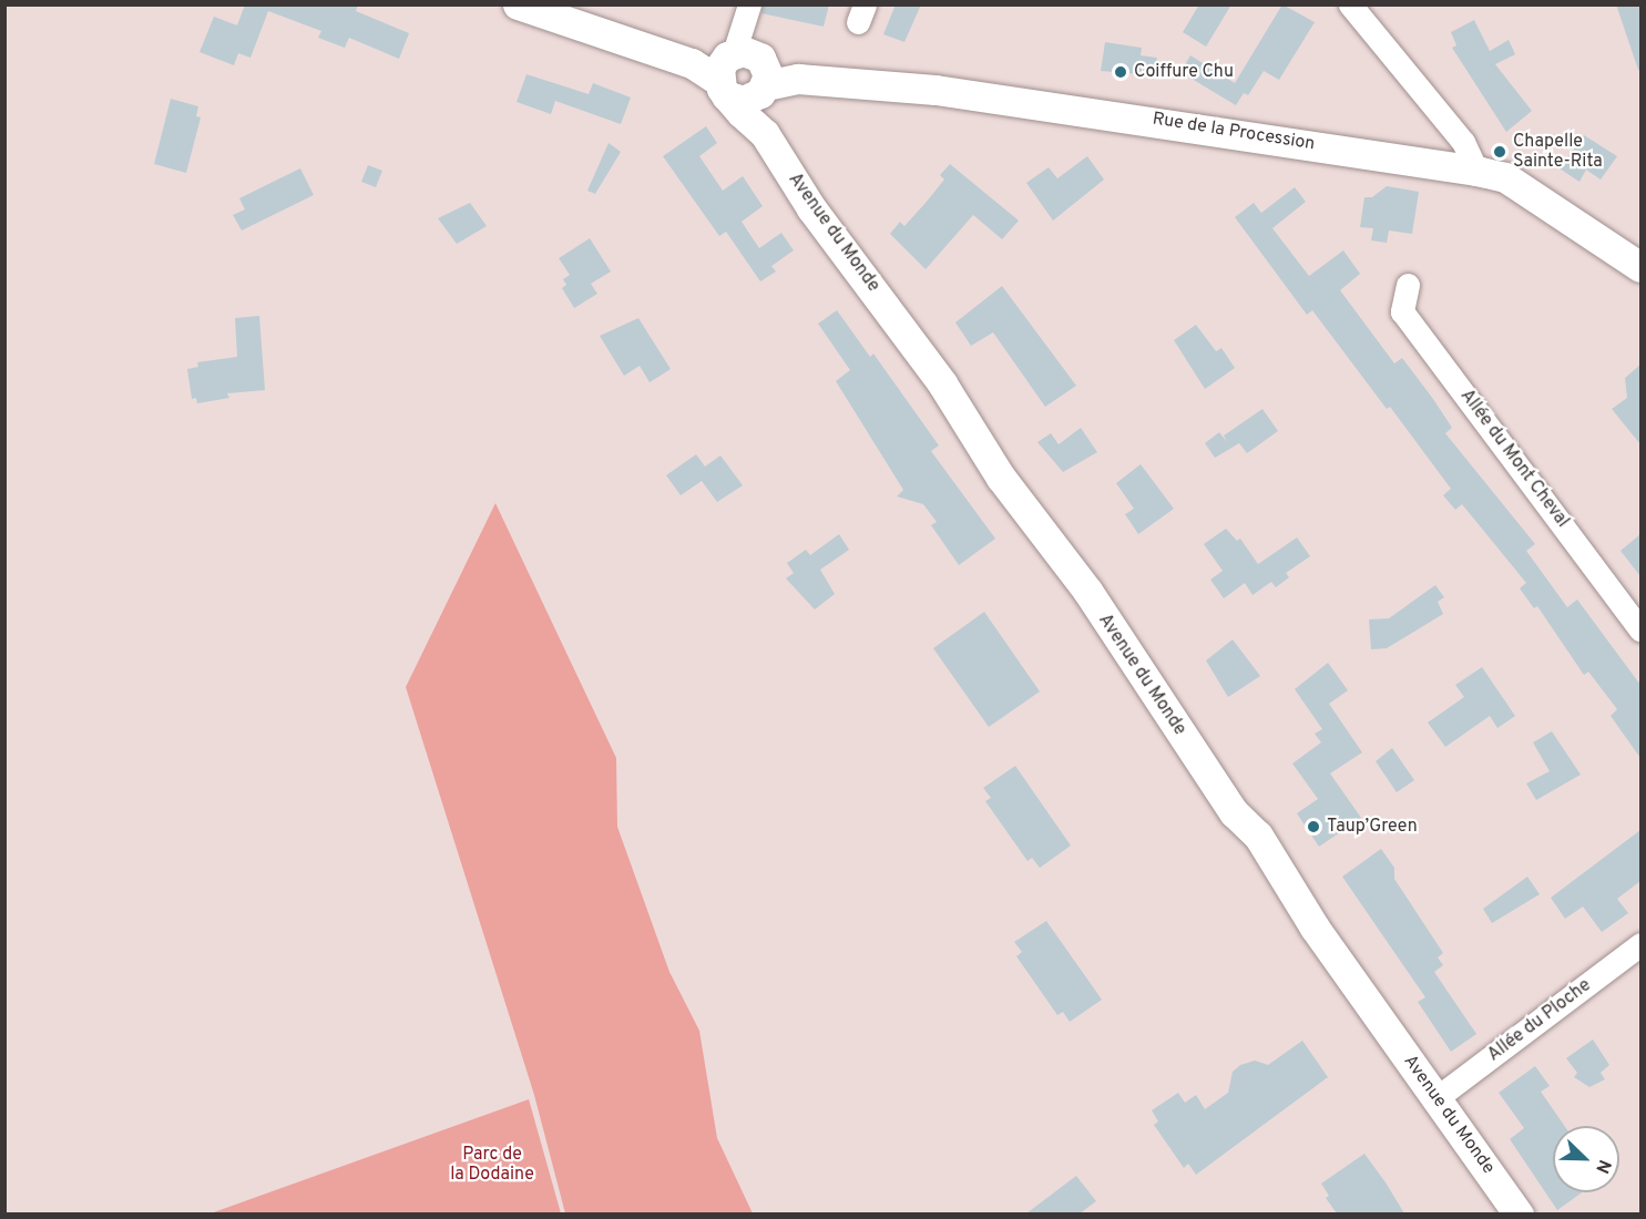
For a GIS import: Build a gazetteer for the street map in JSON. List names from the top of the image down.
{
  "streets": {
    "street": [
      "Rue de la Procession",
      "Avenue du Monde",
      "Allée du Mont Cheval",
      "Allée du Ploche"
    ]
  },
  "crossings": [
    ["Rue de la Procession", "Avenue du Monde"],
    ["Avenue du Monde", "Allée du Ploche"]
  ],
  "parks": ["Parc de la Dodaine"],
  "places": ["Coiffure Chu", "Chapelle Sainte-Rita", "Taup’Green"],
  "north": "bottom right"
}
